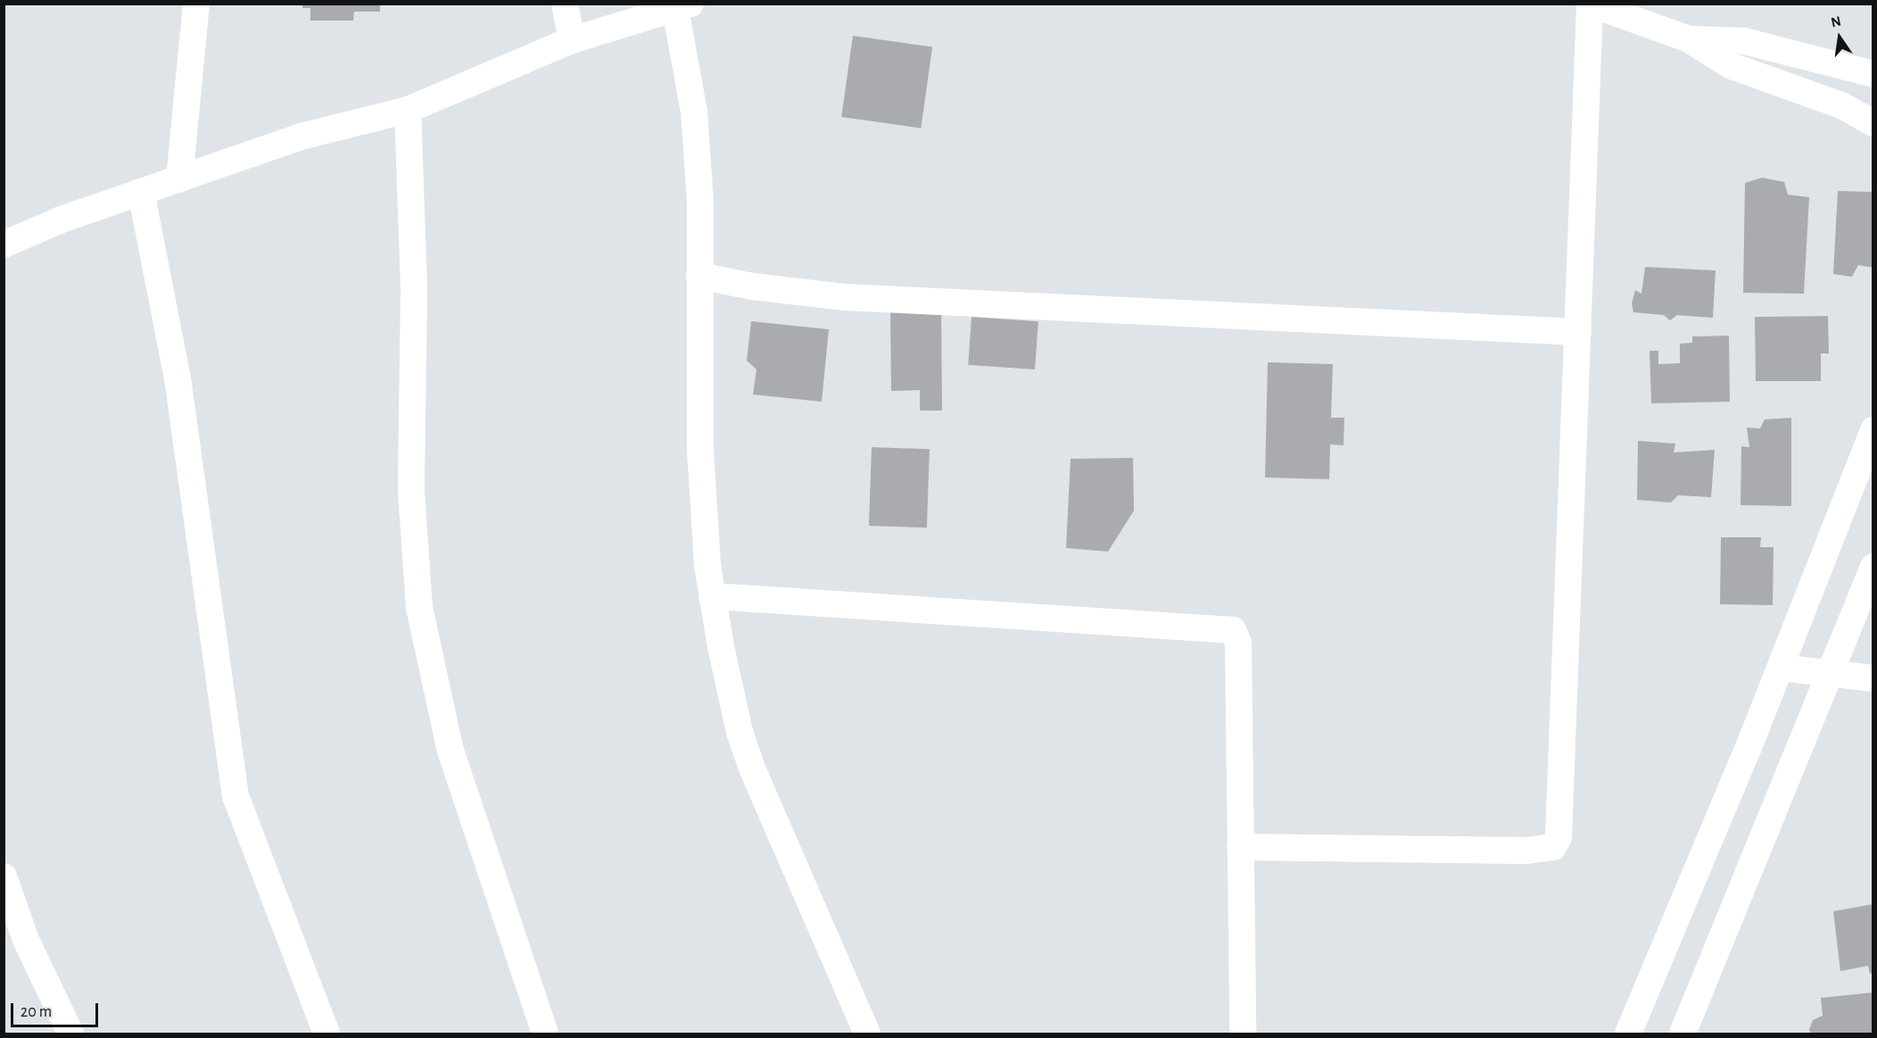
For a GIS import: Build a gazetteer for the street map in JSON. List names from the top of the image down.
{
  "scale_bar": "20 m",
  "north": "top"
}
